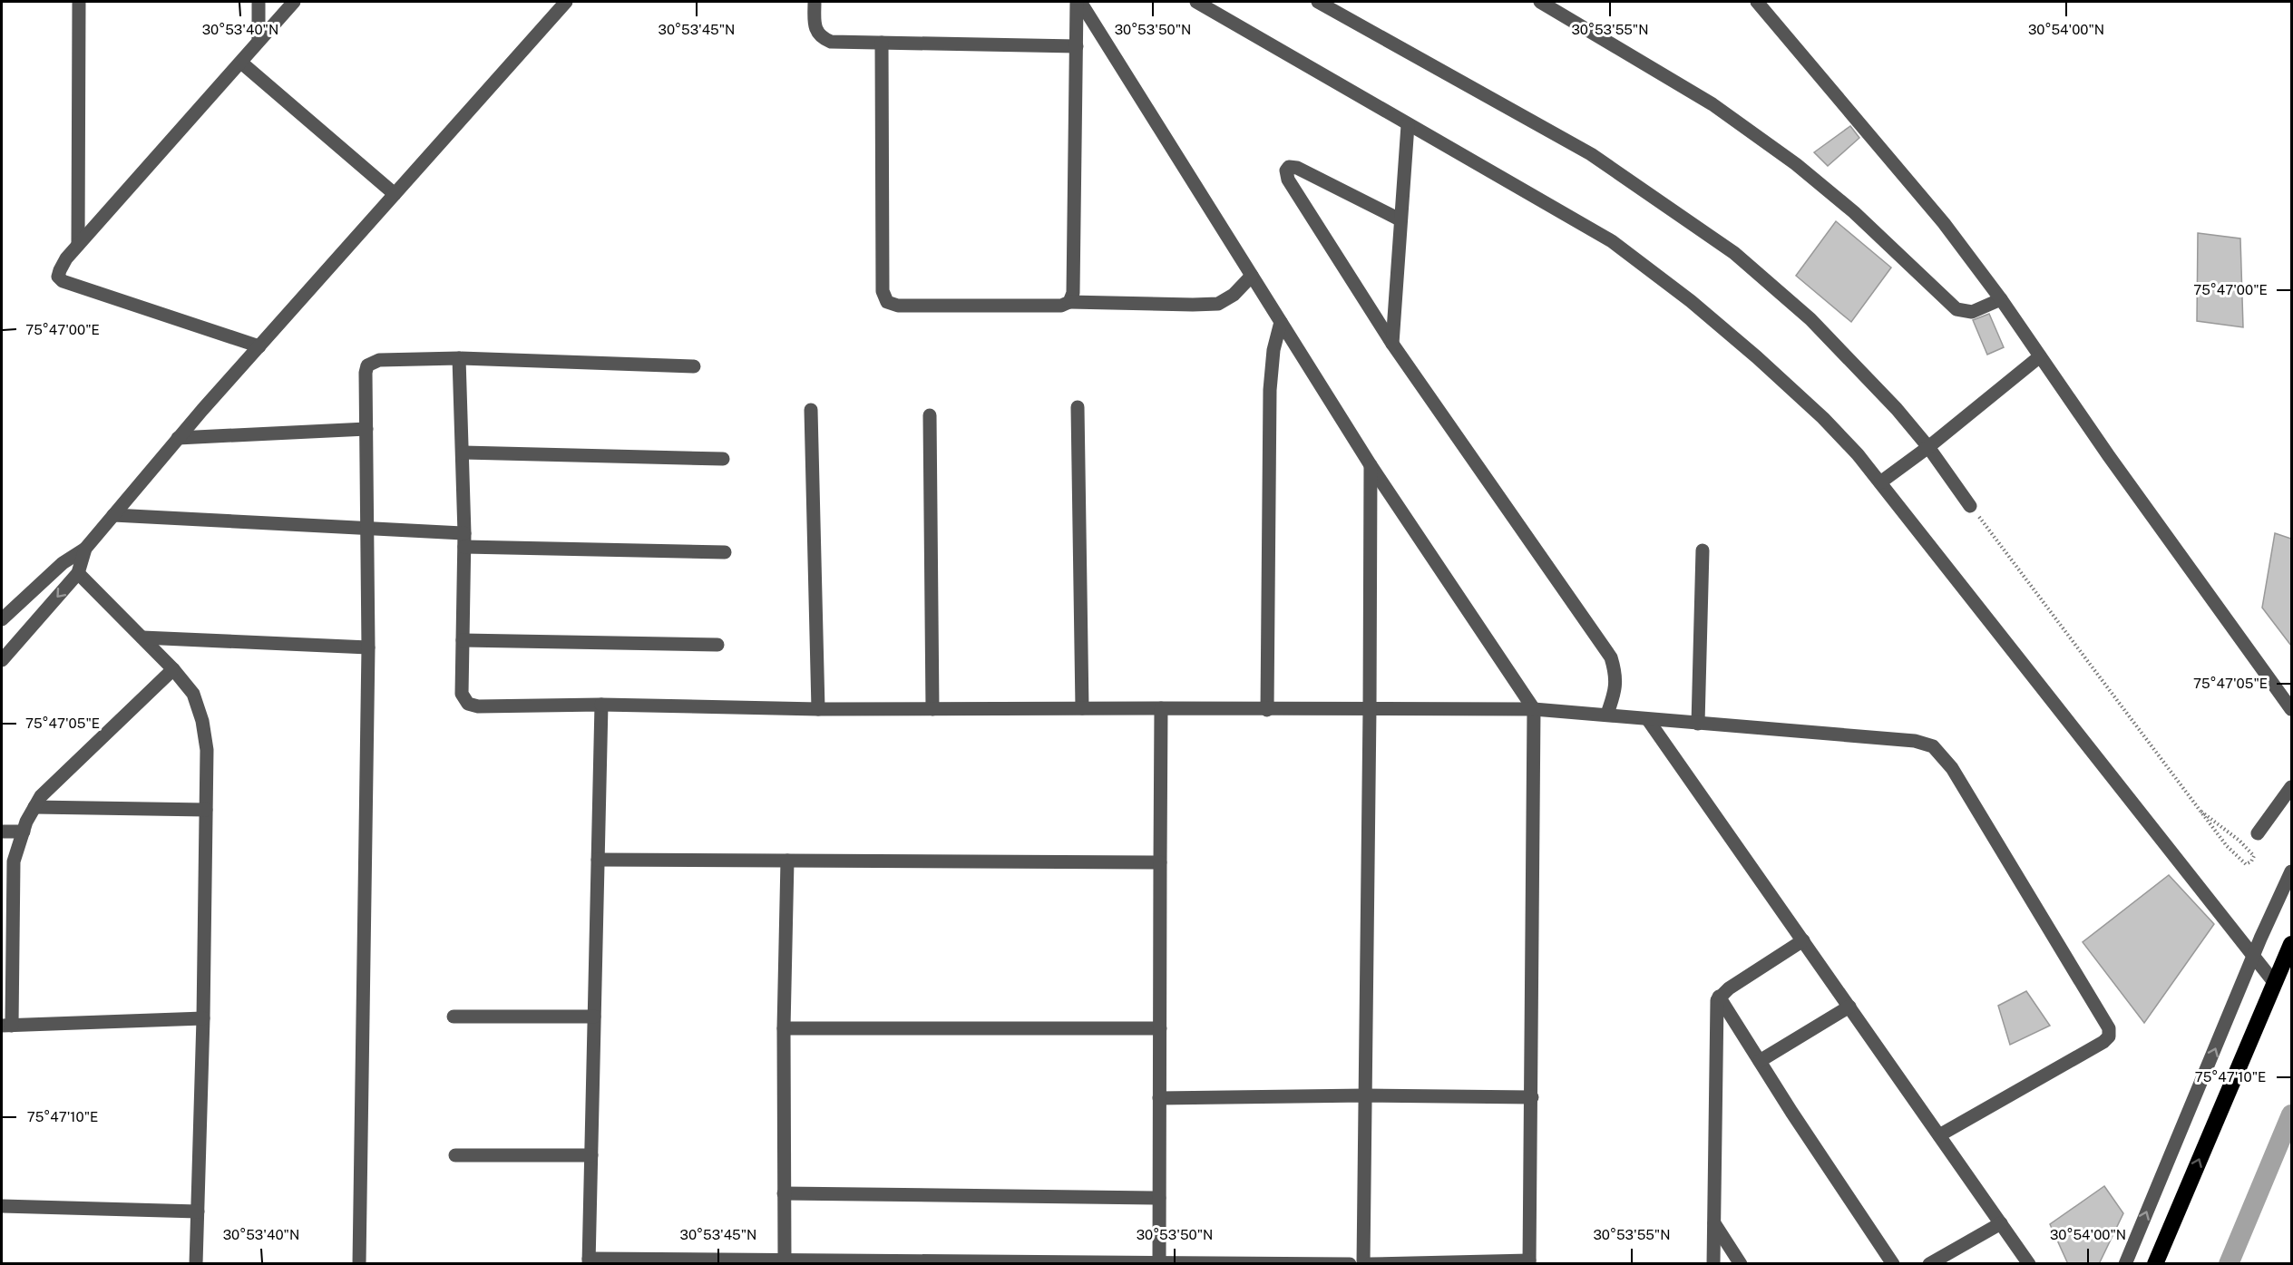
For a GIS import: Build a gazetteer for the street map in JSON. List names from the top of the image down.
{
  "coordinates": [
    "30°53'40\"N",
    "30°53'45\"N",
    "30°53'50\"N",
    "30°53'55\"N",
    "30°54'00\"N",
    "75°47'00\"E",
    "75°47'05\"E",
    "75°47'10\"E"
  ]
}
